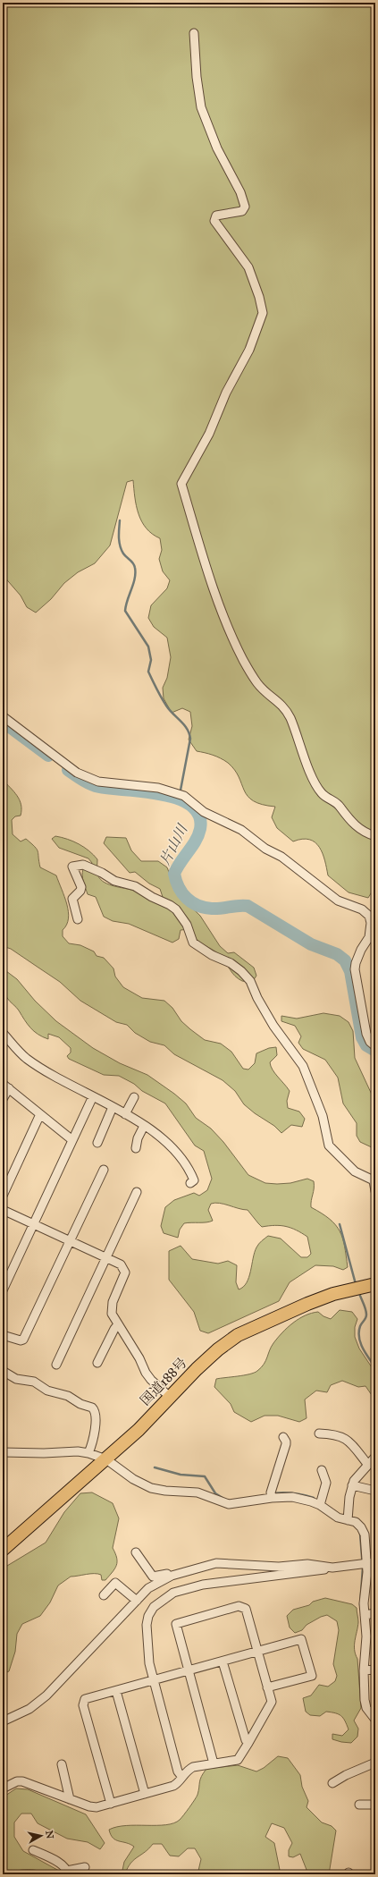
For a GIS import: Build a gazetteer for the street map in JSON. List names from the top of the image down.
{
  "streets": {
    "highway": ["国道188号"]
  },
  "water": ["片山川"],
  "north": "right"
}
